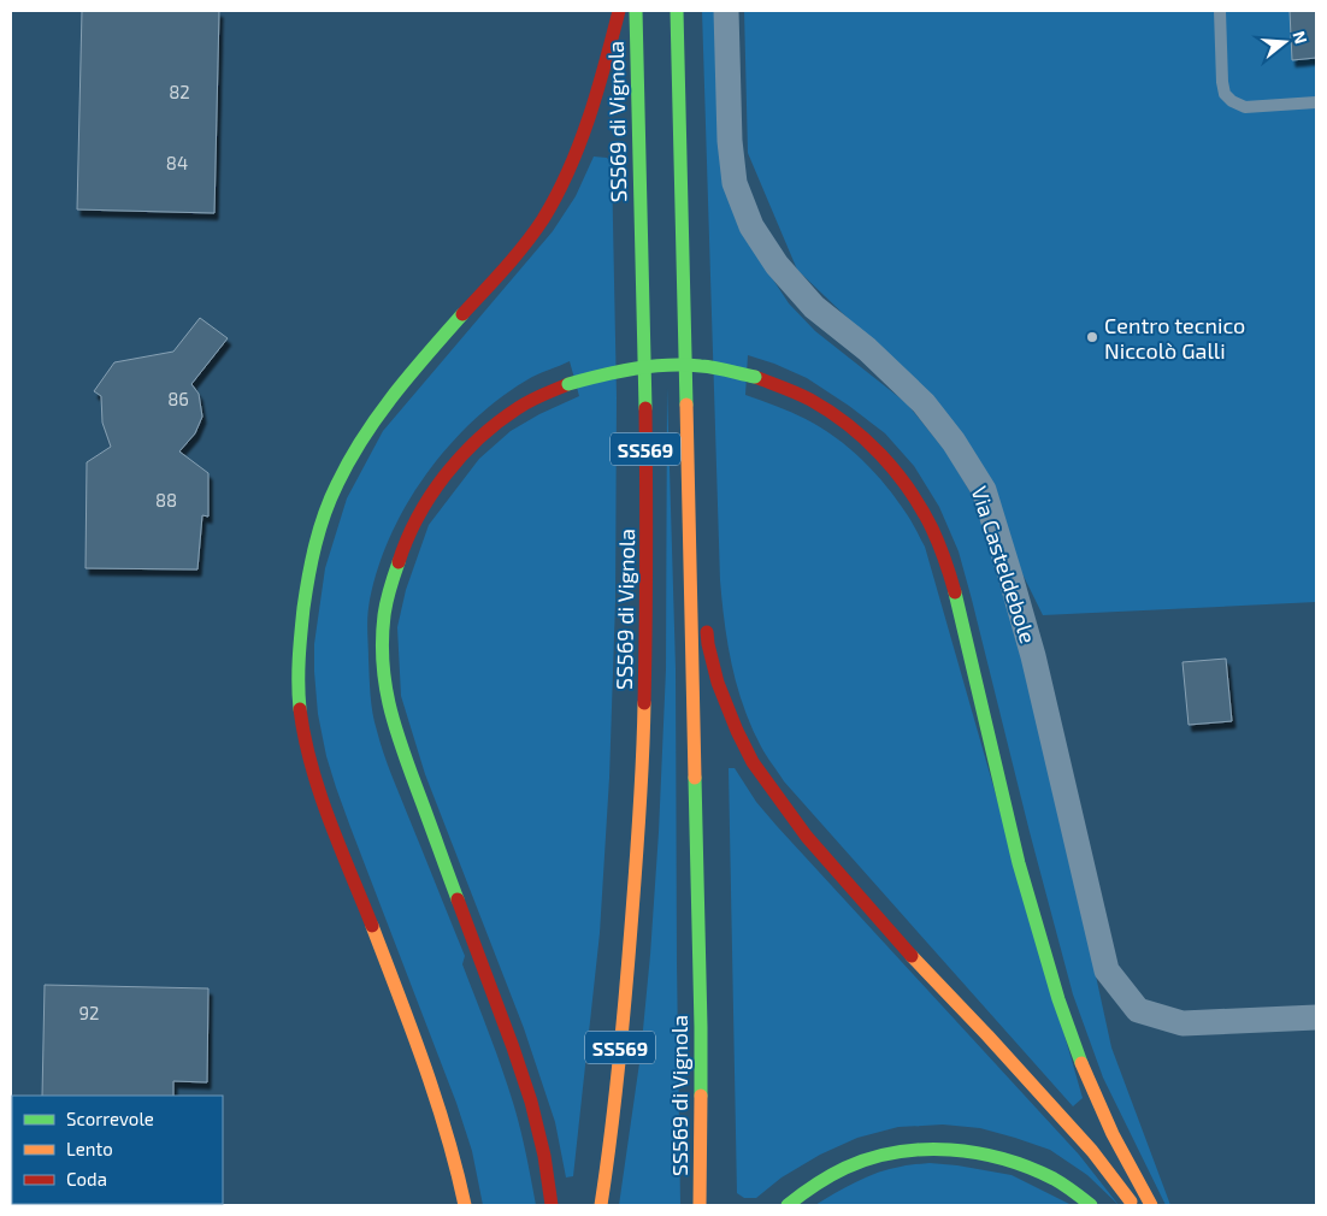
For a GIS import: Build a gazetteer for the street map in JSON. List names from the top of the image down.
{
  "streets": {
    "highway": ["SS569 di Vignola", "SS569"],
    "street": ["Via Casteldebole"]
  },
  "places": ["Centro tecnico Niccolò Galli"],
  "house_numbers": [
    "82",
    "84",
    "86",
    "88",
    "92"
  ],
  "legend": ["Scorrevole", "Lento", "Coda"],
  "north": "right"
}
